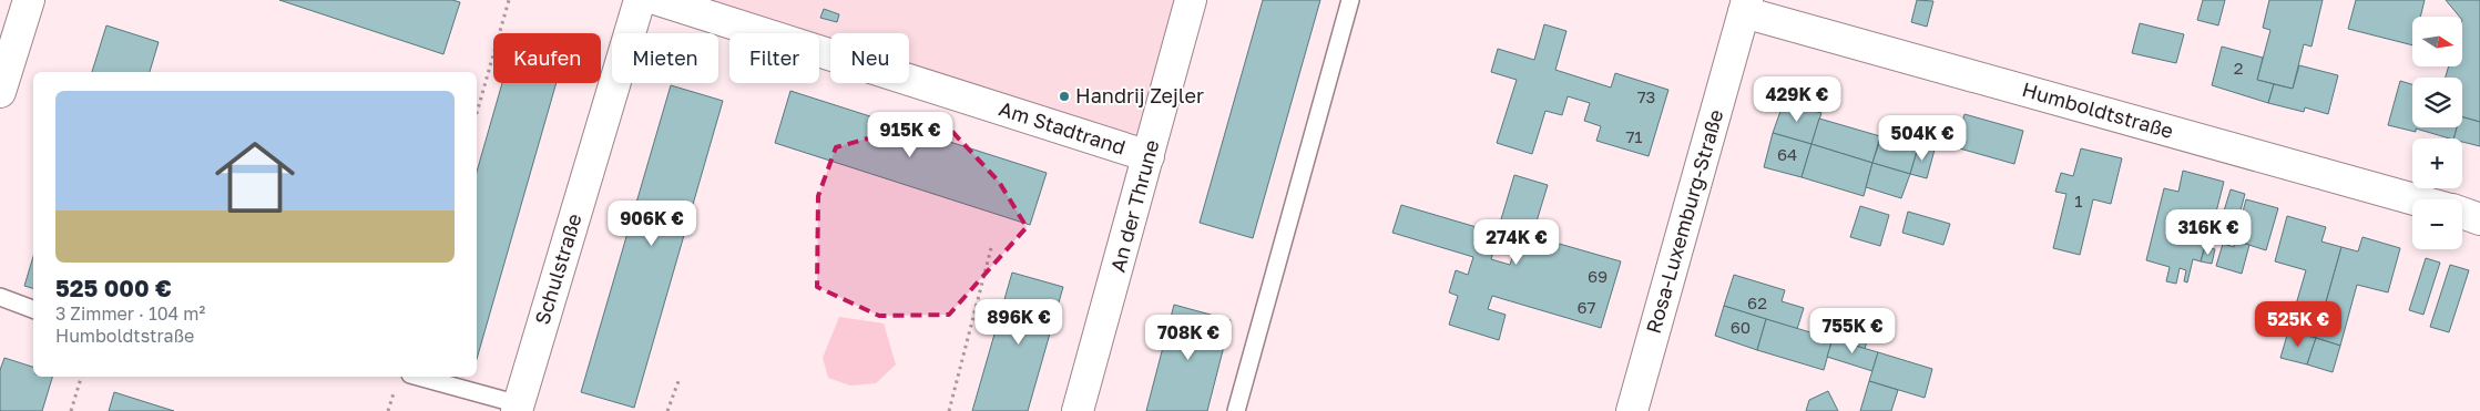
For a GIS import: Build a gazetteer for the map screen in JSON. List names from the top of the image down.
{
  "streets": {
    "street": [
      "Humboldtstraße",
      "Am Stadtrand",
      "An der Thrune",
      "Rosa-Luxemburg-Straße",
      "Schulstraße"
    ]
  },
  "crossings": [
    ["Humboldtstraße", "Rosa-Luxemburg-Straße"],
    ["Am Stadtrand", "An der Thrune"]
  ],
  "places": ["Handrij Zejler"],
  "house_numbers": [
    "2",
    "73",
    "71",
    "64",
    "1",
    "69",
    "62",
    "67",
    "60"
  ],
  "north": "right",
  "page": {
    "map_buttons": ["+", "−"],
    "chip": [
      "Kaufen",
      "Mieten",
      "Filter",
      "Neu"
    ],
    "list": [
      {
        "name": "525 000 €",
        "note": "3 Zimmer · 104 m² · Humboldtstraße"
      }
    ],
    "price": [
      "429K €",
      "915K €",
      "504K €",
      "906K €",
      "316K €",
      "274K €",
      "896K €",
      "525K €",
      "755K €",
      "708K €"
    ]
  }
}
